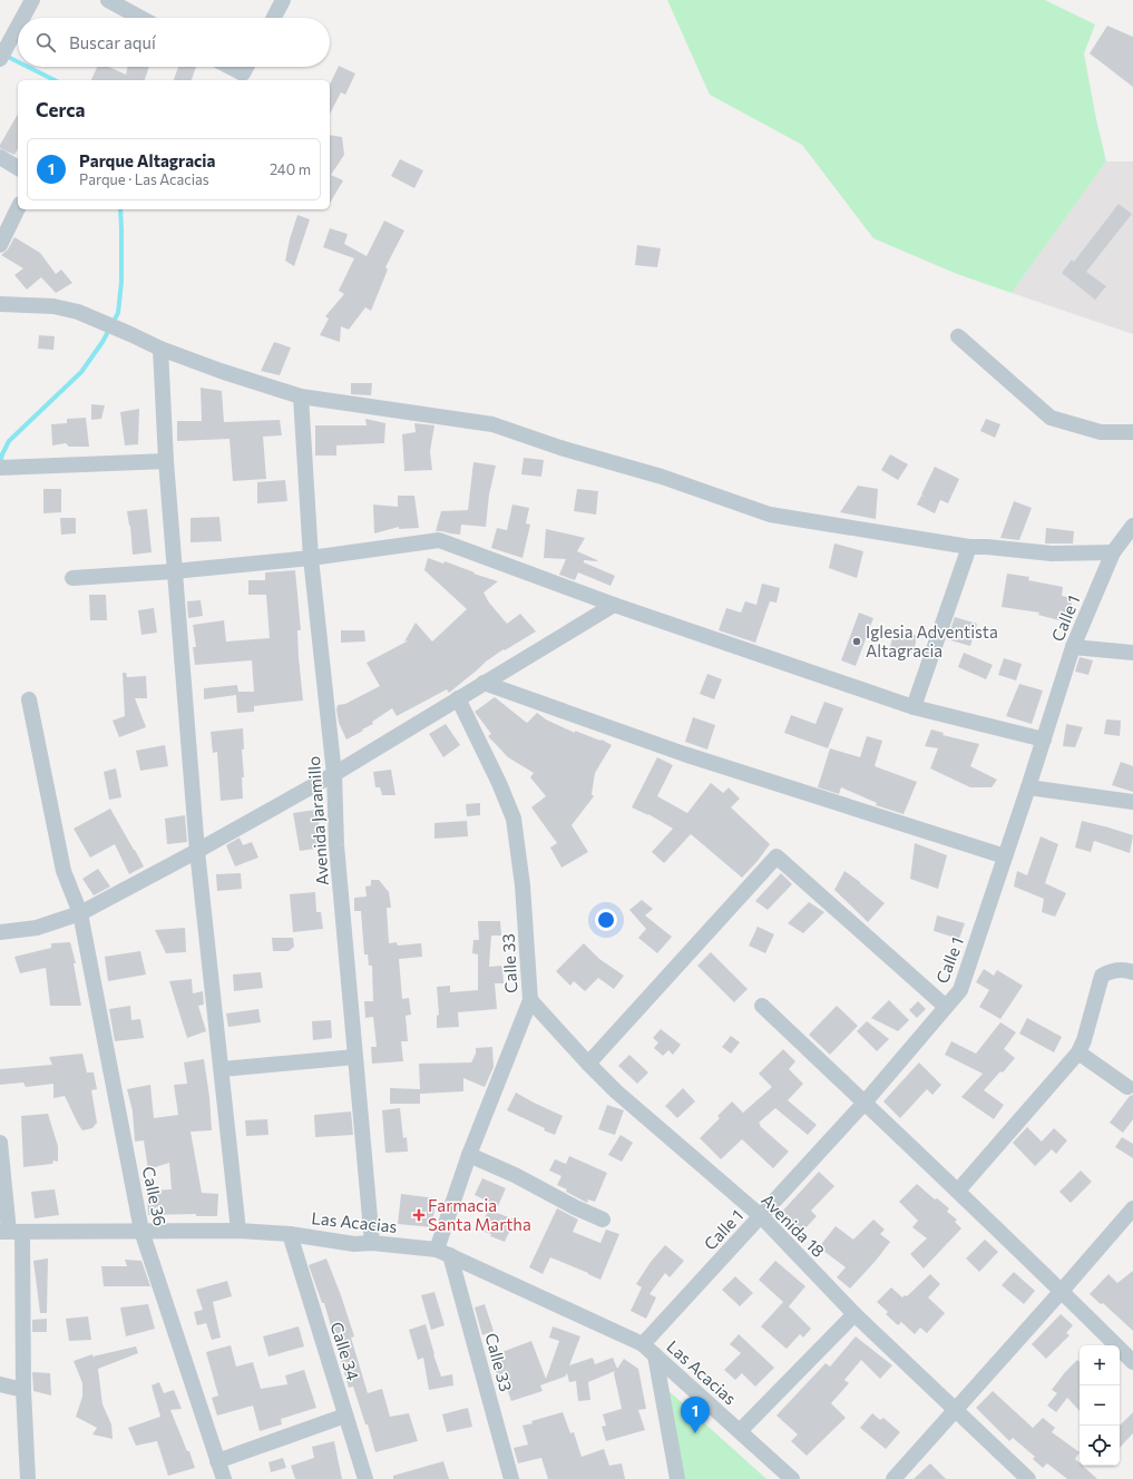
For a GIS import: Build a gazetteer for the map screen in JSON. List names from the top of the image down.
{
  "streets": {
    "street": [
      "Calle 1",
      "Avenida Jaramillo",
      "Calle 33",
      "Calle 36",
      "Las Acacias",
      "Avenida 18",
      "Calle 34"
    ]
  },
  "crossings": [
    ["Calle 1", "Las Acacias"],
    ["Calle 1", "Avenida 18"],
    ["Avenida Jaramillo", "Las Acacias"],
    ["Calle 33", "Las Acacias"],
    ["Calle 33", "Avenida 18"],
    ["Calle 36", "Las Acacias"],
    ["Las Acacias", "Calle 34"]
  ],
  "places": {
    "other": ["Iglesia Adventista Altagracia"],
    "health": ["Farmacia Santa Martha"]
  },
  "page": {
    "search": "Buscar aquí",
    "heading": "Cerca",
    "list": [
      {
        "mark": "1",
        "name": "Parque Altagracia",
        "note": "Parque · Las Acacias",
        "value": "240 m"
      }
    ],
    "map_buttons": ["+", "−"],
    "pins": "1"
  }
}
